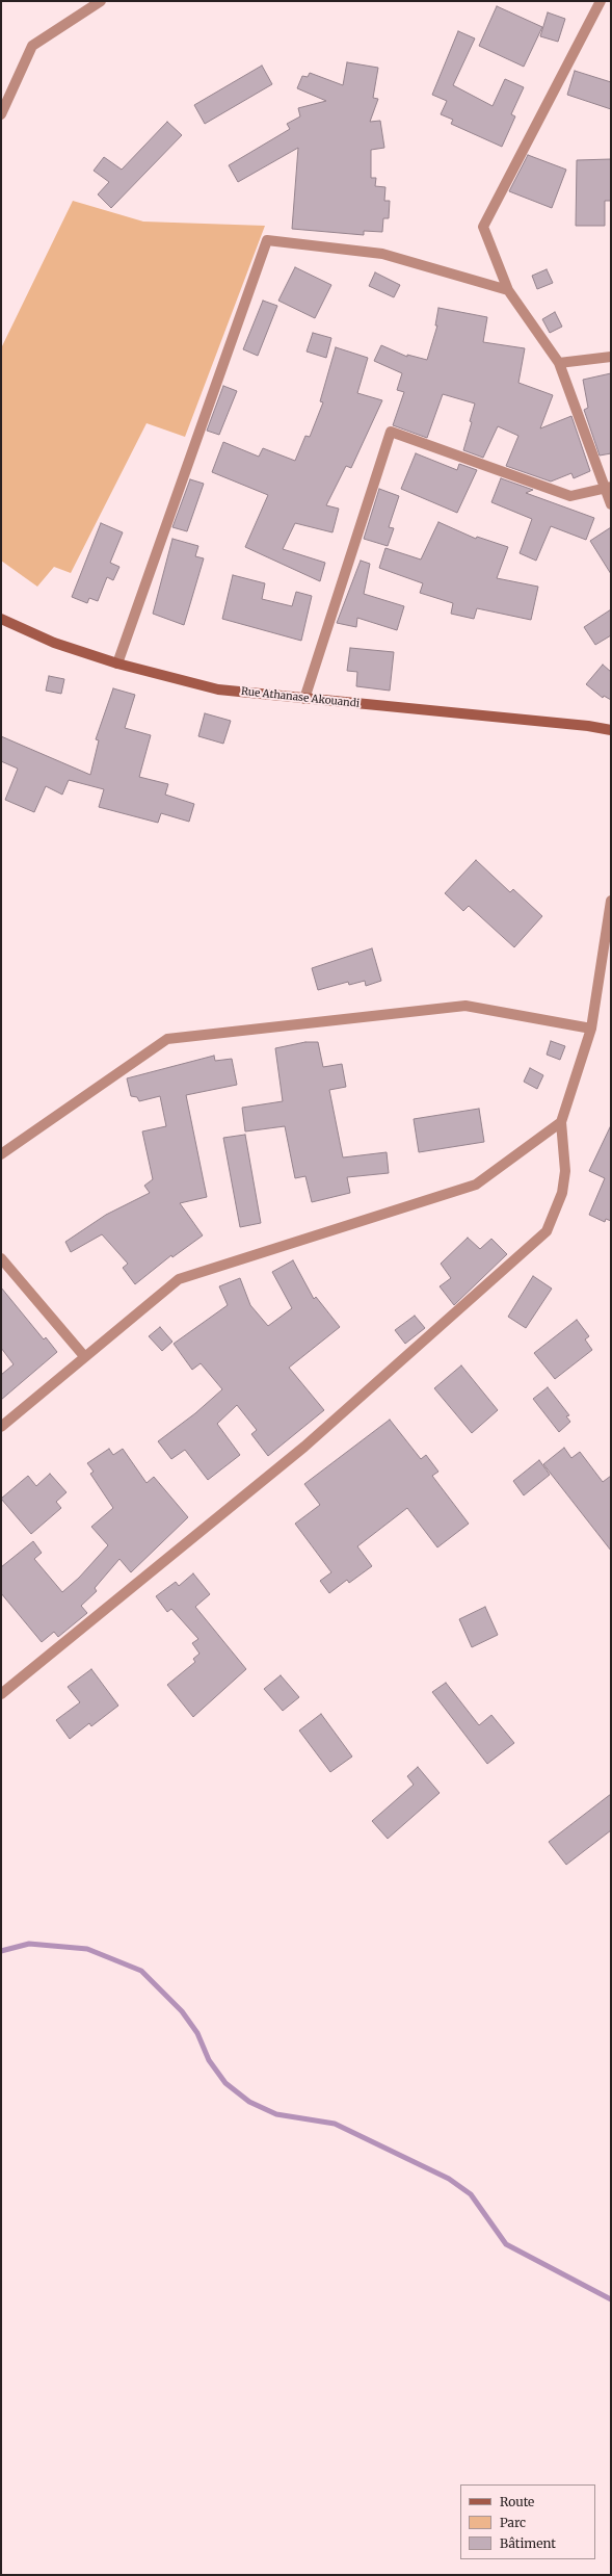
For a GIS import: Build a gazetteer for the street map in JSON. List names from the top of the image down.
{
  "streets": {
    "street": ["Rue Athanase Akouandi"]
  },
  "legend": ["Route", "Parc", "Bâtiment"]
}
